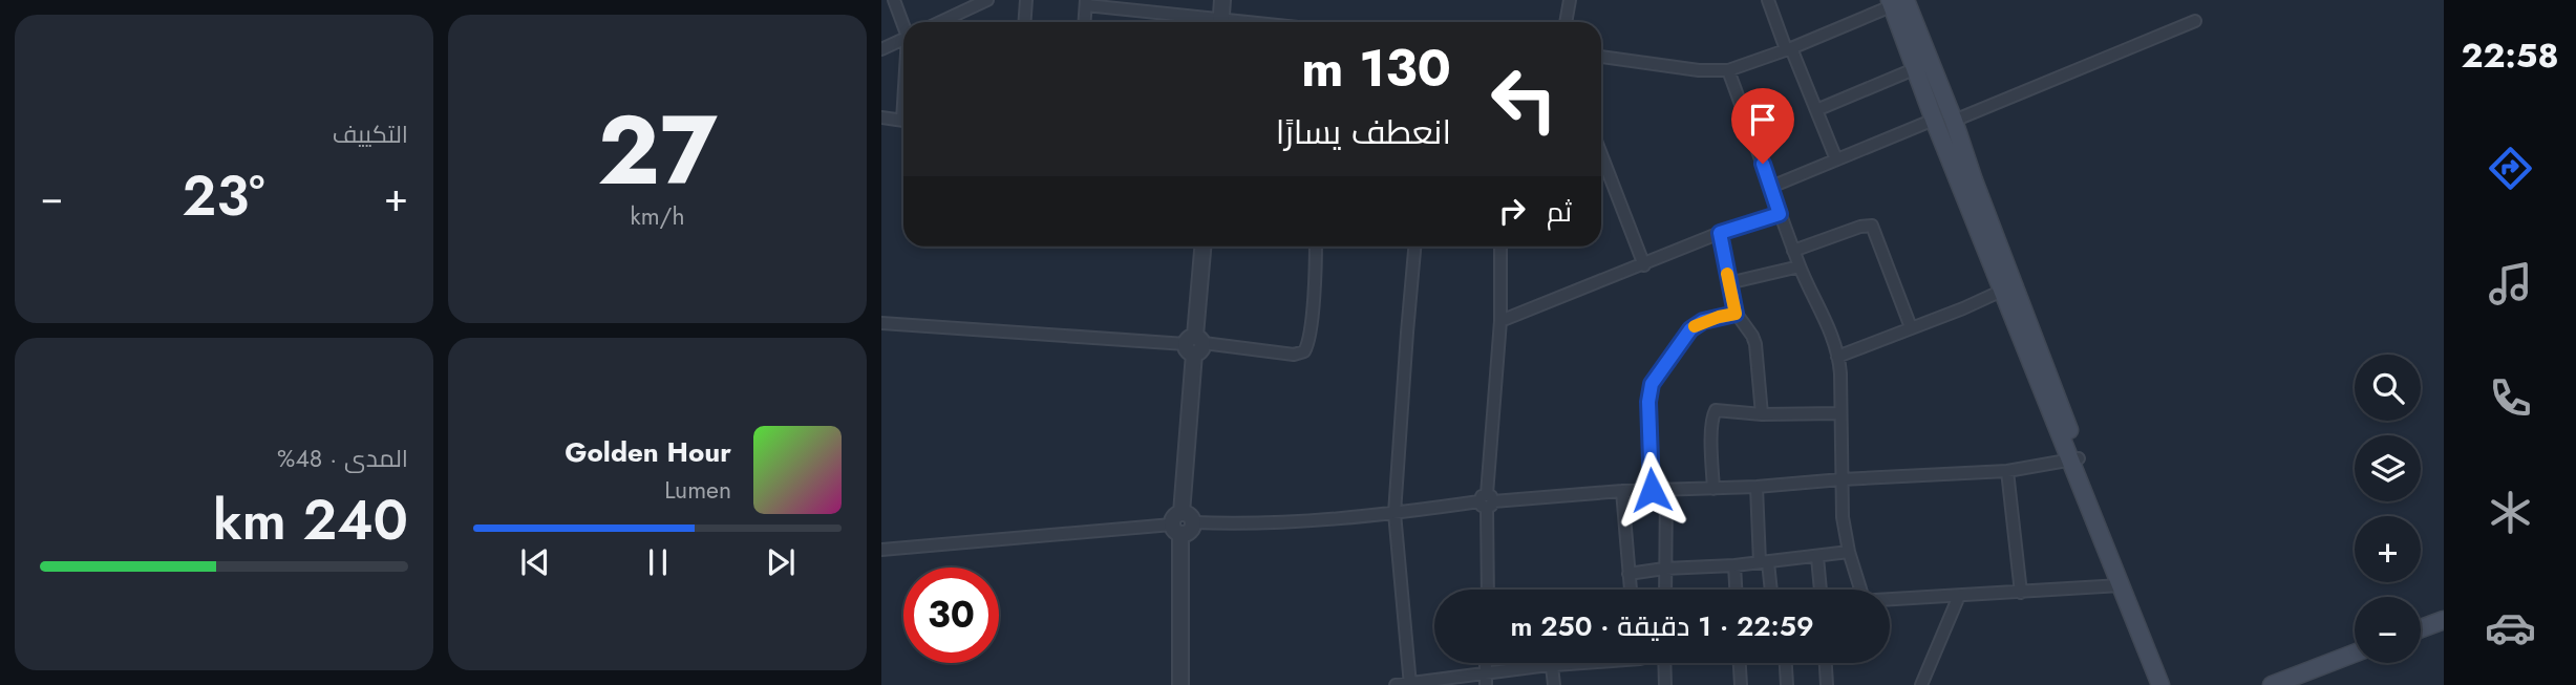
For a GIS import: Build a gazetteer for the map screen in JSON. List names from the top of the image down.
{
  "page": {
    "tabs": "22:58",
    "tile": [
      ["27", "km/h"],
      "التكييف",
      ["المدى · 48%", "240 km"]
    ],
    "turn": ["130 m", "انعطف يسارًا"],
    "heat": ["−", "23°", "+"],
    "then": "ثم",
    "map_buttons": ["+", "−"],
    "song": ["Golden Hour", "Lumen"],
    "limit": "30",
    "trip": "22:59 · 1 دقيقة · 250 m"
  }
}
